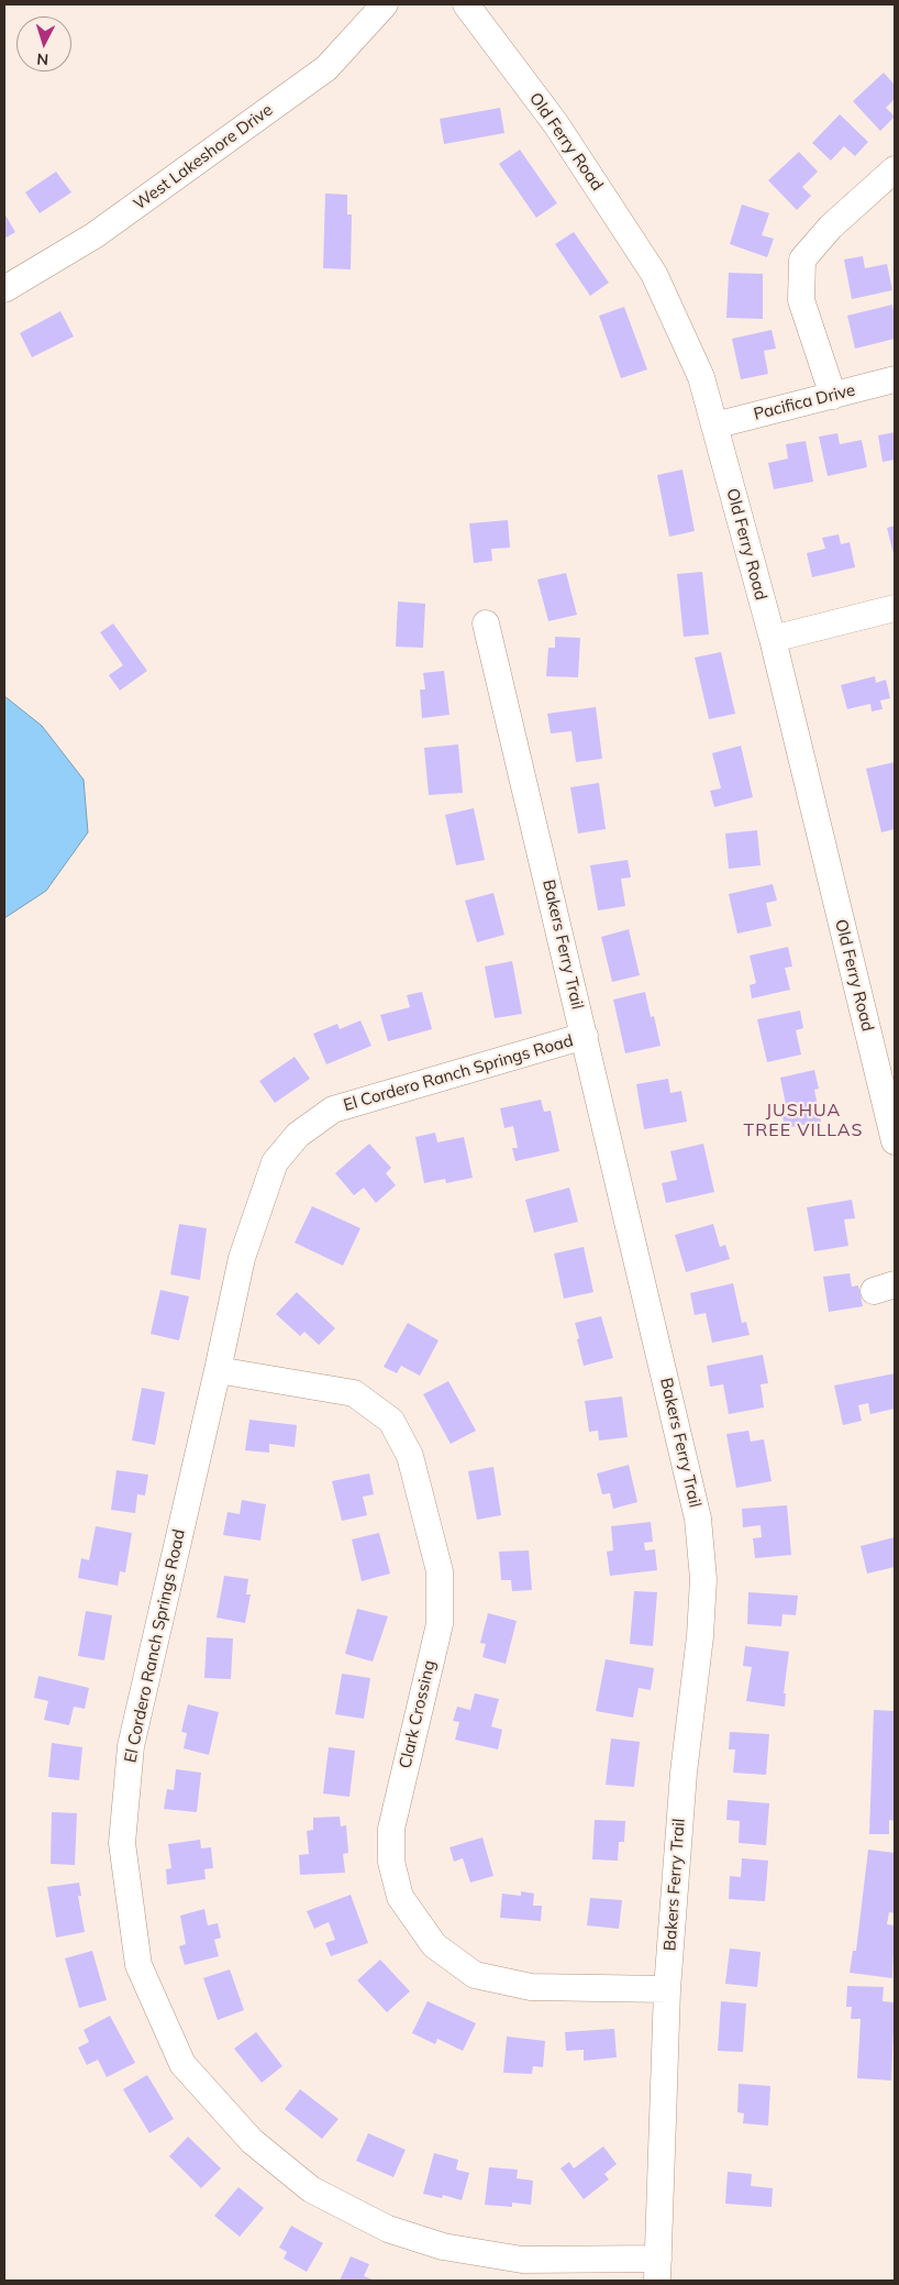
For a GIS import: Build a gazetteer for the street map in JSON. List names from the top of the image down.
{
  "streets": {
    "street": [
      "Old Ferry Road",
      "West Lakeshore Drive",
      "Pacifica Drive",
      "Bakers Ferry Trail",
      "El Cordero Ranch Springs Road",
      "Clark Crossing"
    ]
  },
  "crossings": [
    ["Old Ferry Road", "Pacifica Drive"],
    ["Bakers Ferry Trail", "El Cordero Ranch Springs Road"],
    ["Bakers Ferry Trail", "Clark Crossing"],
    ["El Cordero Ranch Springs Road", "Clark Crossing"]
  ],
  "districts": ["JUSHUA TREE VILLAS"],
  "north": "bottom"
}
